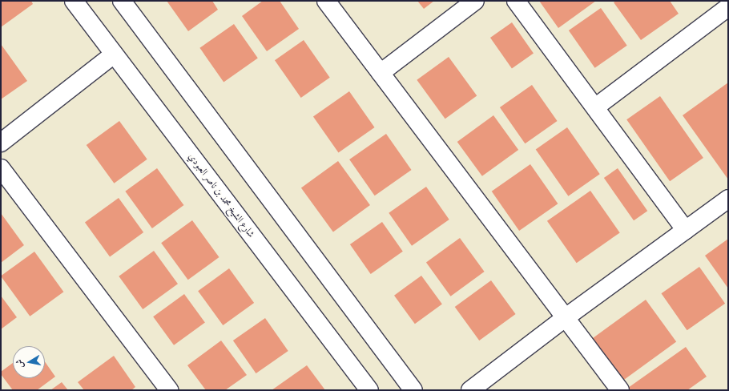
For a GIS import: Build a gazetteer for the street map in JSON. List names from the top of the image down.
{
  "streets": {
    "street": ["شارع الشيخ محمد بن ناصر العبودي"]
  },
  "north": "left"
}
